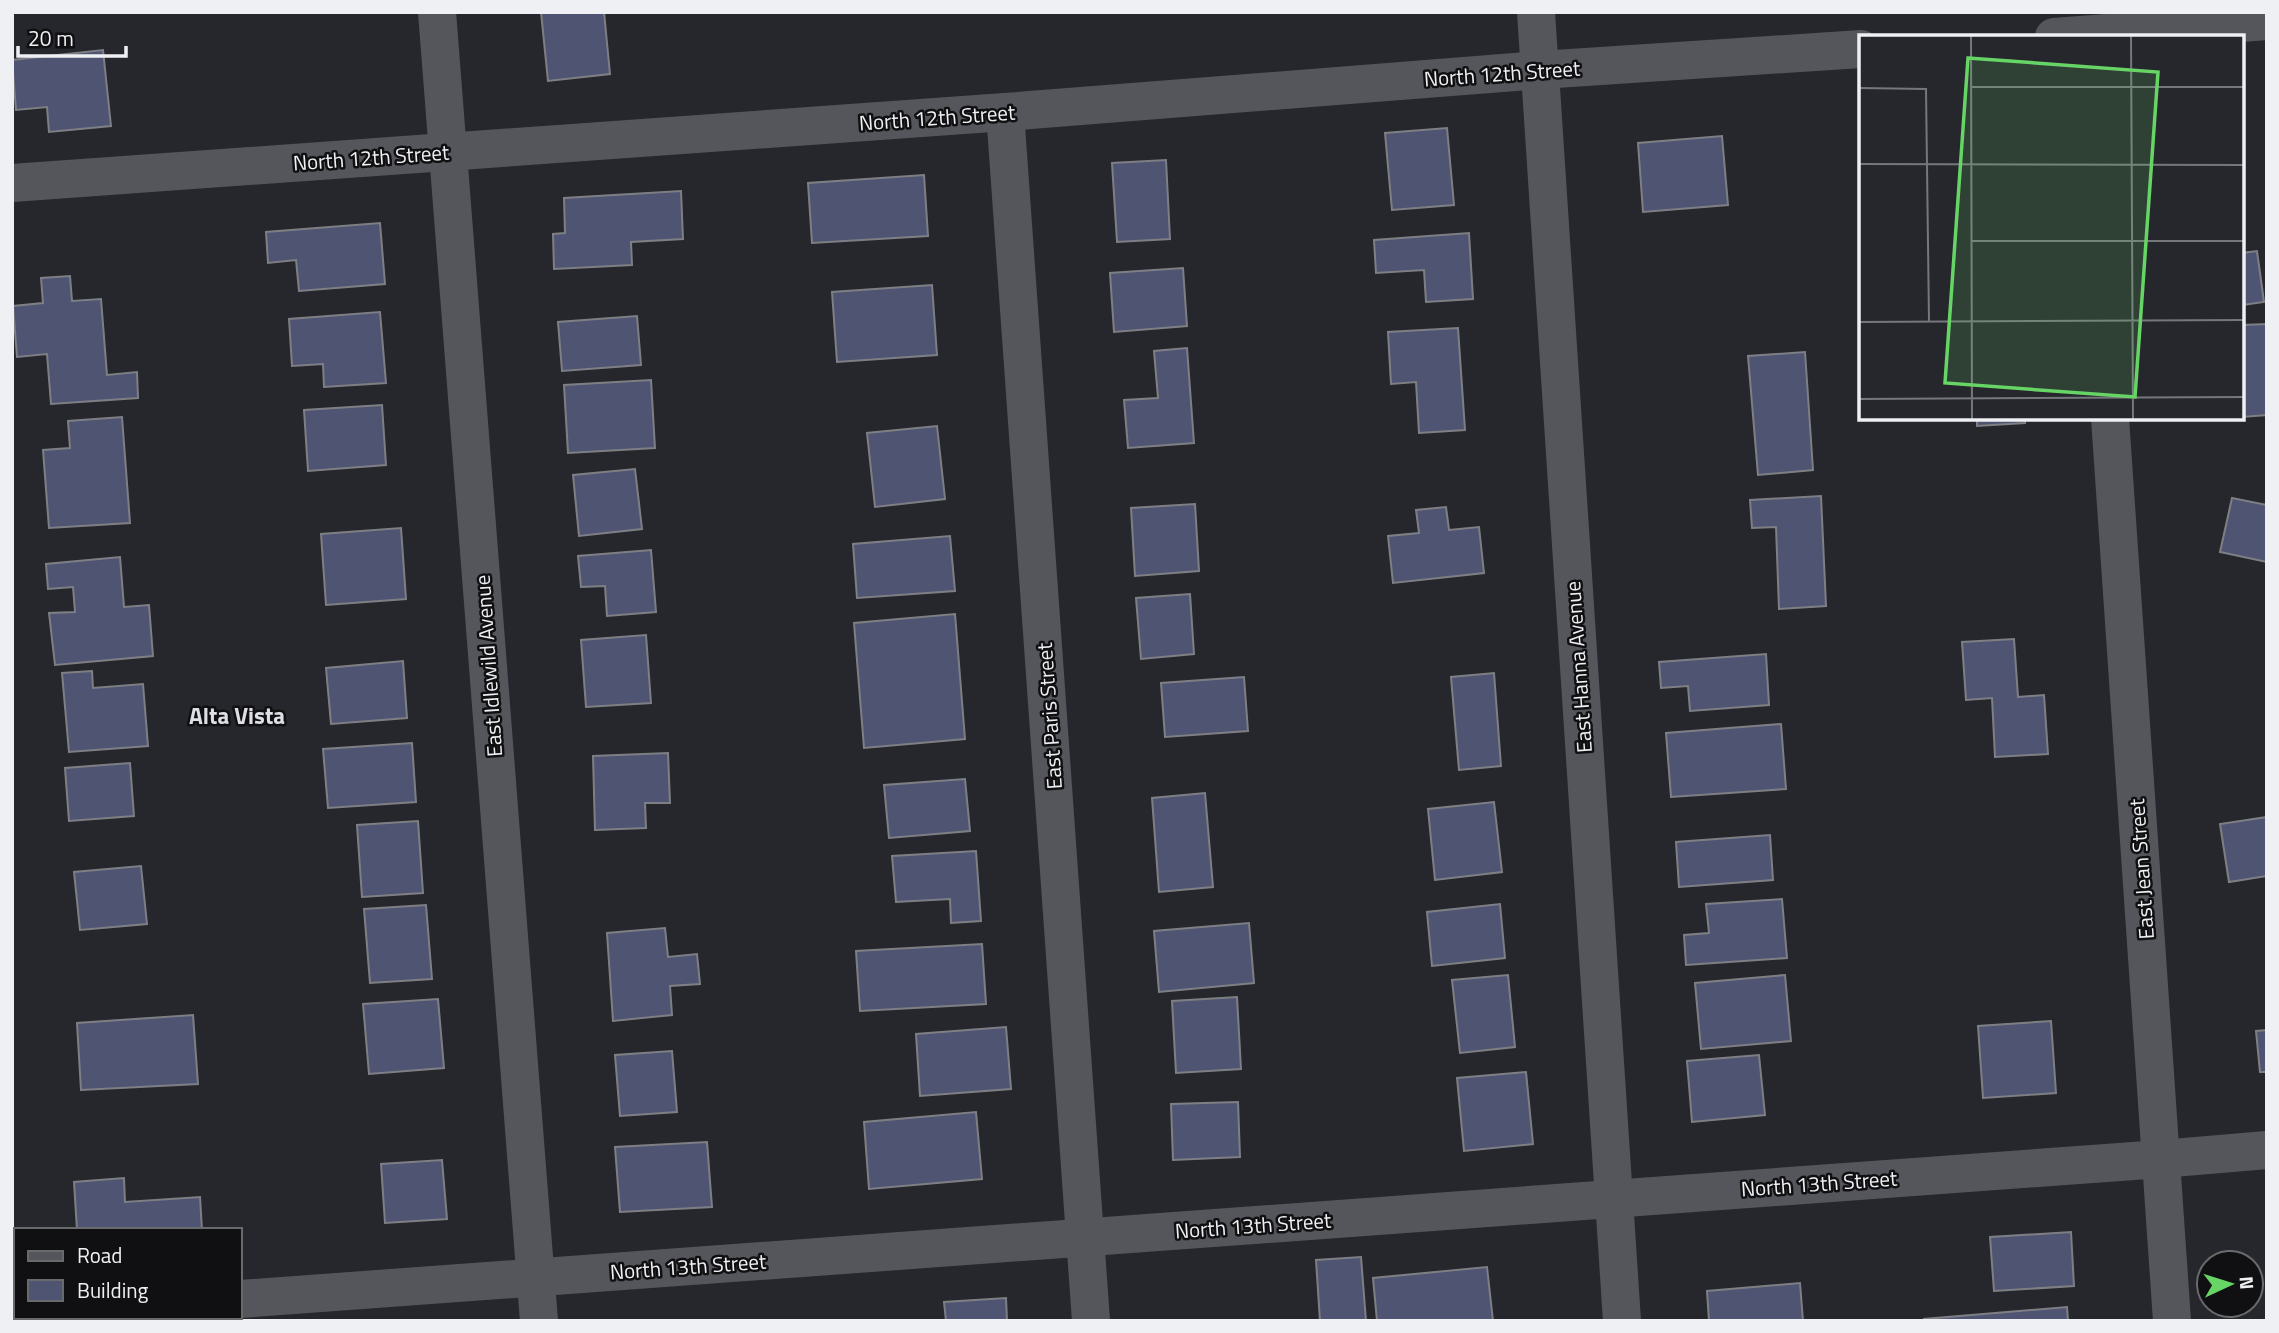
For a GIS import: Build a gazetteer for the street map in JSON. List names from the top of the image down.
{
  "streets": {
    "street": [
      "North 12th Street",
      "East Idlewild Avenue",
      "East Hanna Avenue",
      "East Paris Street",
      "East Jean Street",
      "North 13th Street"
    ]
  },
  "crossings": [
    ["North 12th Street", "East Idlewild Avenue"],
    ["North 12th Street", "East Hanna Avenue"],
    ["North 12th Street", "East Paris Street"],
    ["East Idlewild Avenue", "North 13th Street"],
    ["East Hanna Avenue", "North 13th Street"],
    ["East Paris Street", "North 13th Street"],
    ["East Jean Street", "North 13th Street"]
  ],
  "districts": ["Alta Vista"],
  "legend": ["Road", "Building"],
  "scale_bar": "20 m",
  "north": "right"
}
